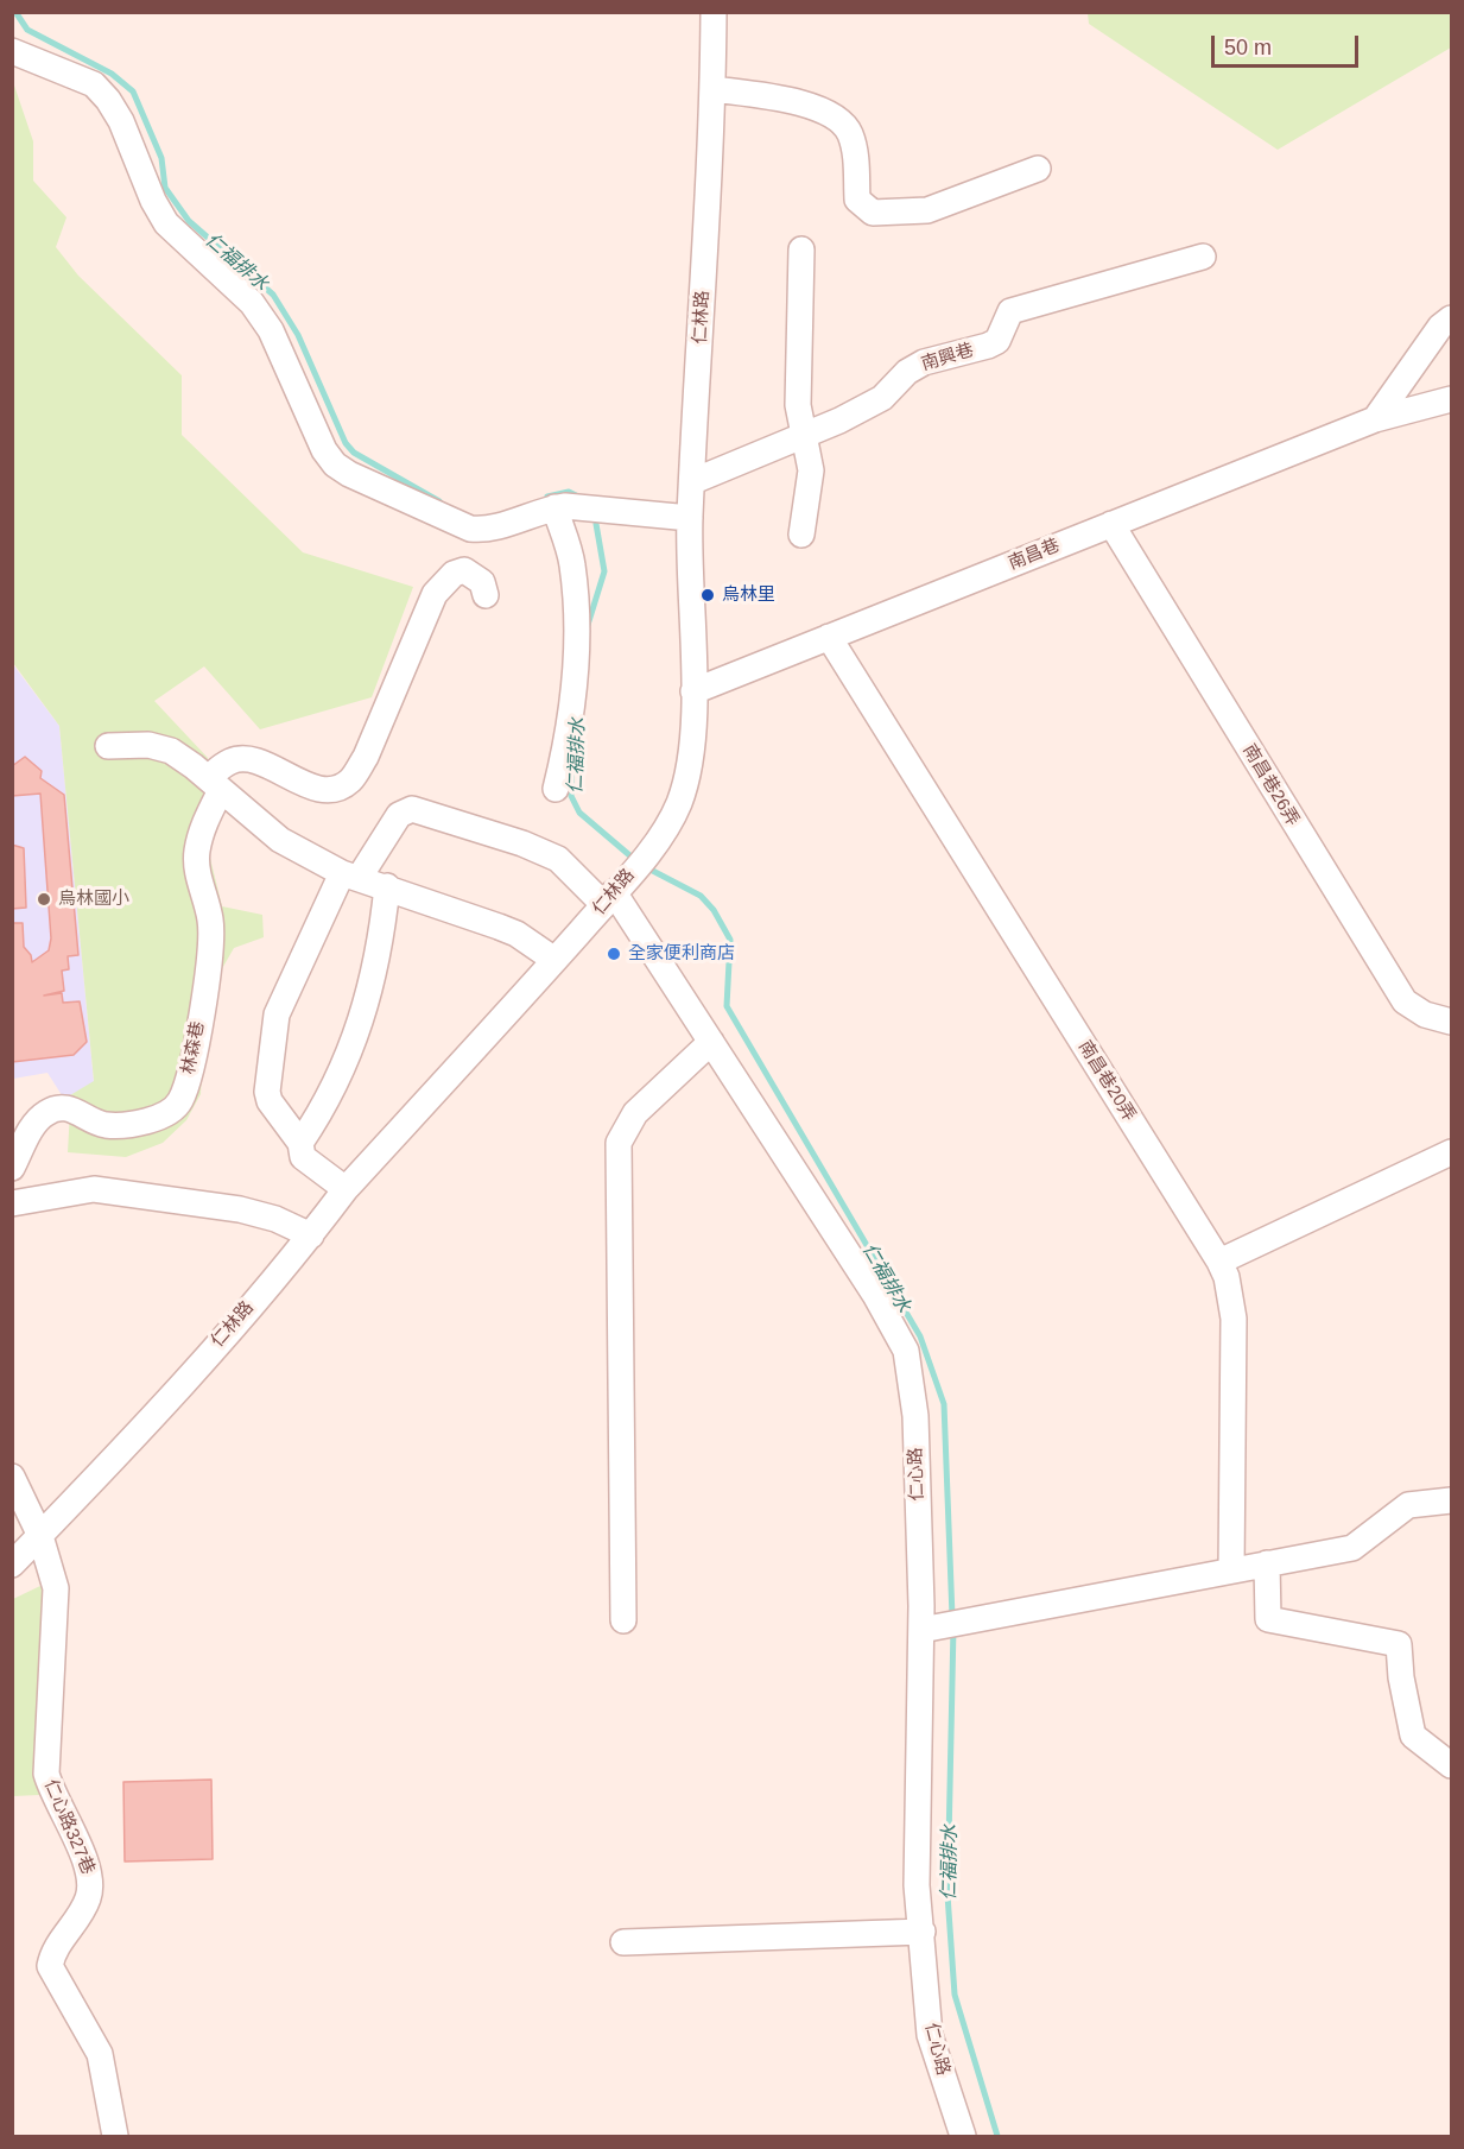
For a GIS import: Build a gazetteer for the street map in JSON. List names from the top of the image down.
{
  "streets": {
    "street": [
      "仁林路",
      "南興巷",
      "南昌巷",
      "南昌巷26弄",
      "林森巷",
      "南昌巷20弄",
      "仁心路",
      "仁心路327巷"
    ]
  },
  "crossings": [
    ["仁林路", "南興巷"],
    ["仁林路", "南昌巷"],
    ["仁林路", "仁心路"],
    ["仁林路", "仁心路327巷"],
    ["南昌巷", "南昌巷26弄"],
    ["南昌巷", "南昌巷20弄"]
  ],
  "water": ["仁福排水"],
  "places": ["烏林里", "烏林國小", "全家便利商店"],
  "scale_bar": "50 m"
}
